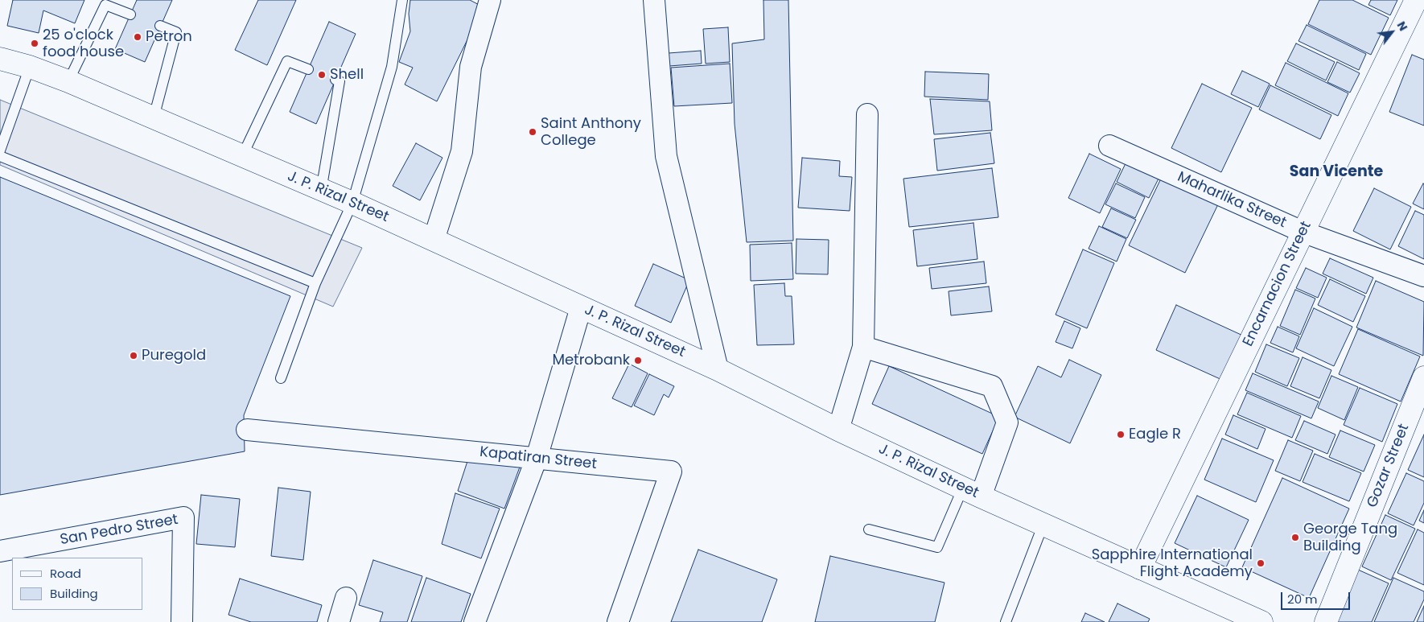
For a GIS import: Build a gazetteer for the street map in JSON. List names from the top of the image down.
{
  "streets": {
    "main road": ["J. P. Rizal Street", "Encarnacion Street", "Gozar Street"],
    "street": ["Maharlika Street", "Kapatiran Street", "San Pedro Street"]
  },
  "crossings": [
    ["J. P. Rizal Street", "Encarnacion Street"],
    ["Maharlika Street", "Encarnacion Street"]
  ],
  "districts": ["San Vicente"],
  "places": [
    "Petron",
    "25 o'clock food house",
    "Shell",
    "Saint Anthony College",
    "Puregold",
    "Metrobank",
    "Eagle R",
    "George Tang Building",
    "Sapphire International Flight Academy"
  ],
  "legend": ["Road", "Building"],
  "scale_bar": "20 m",
  "north": "top right"
}
